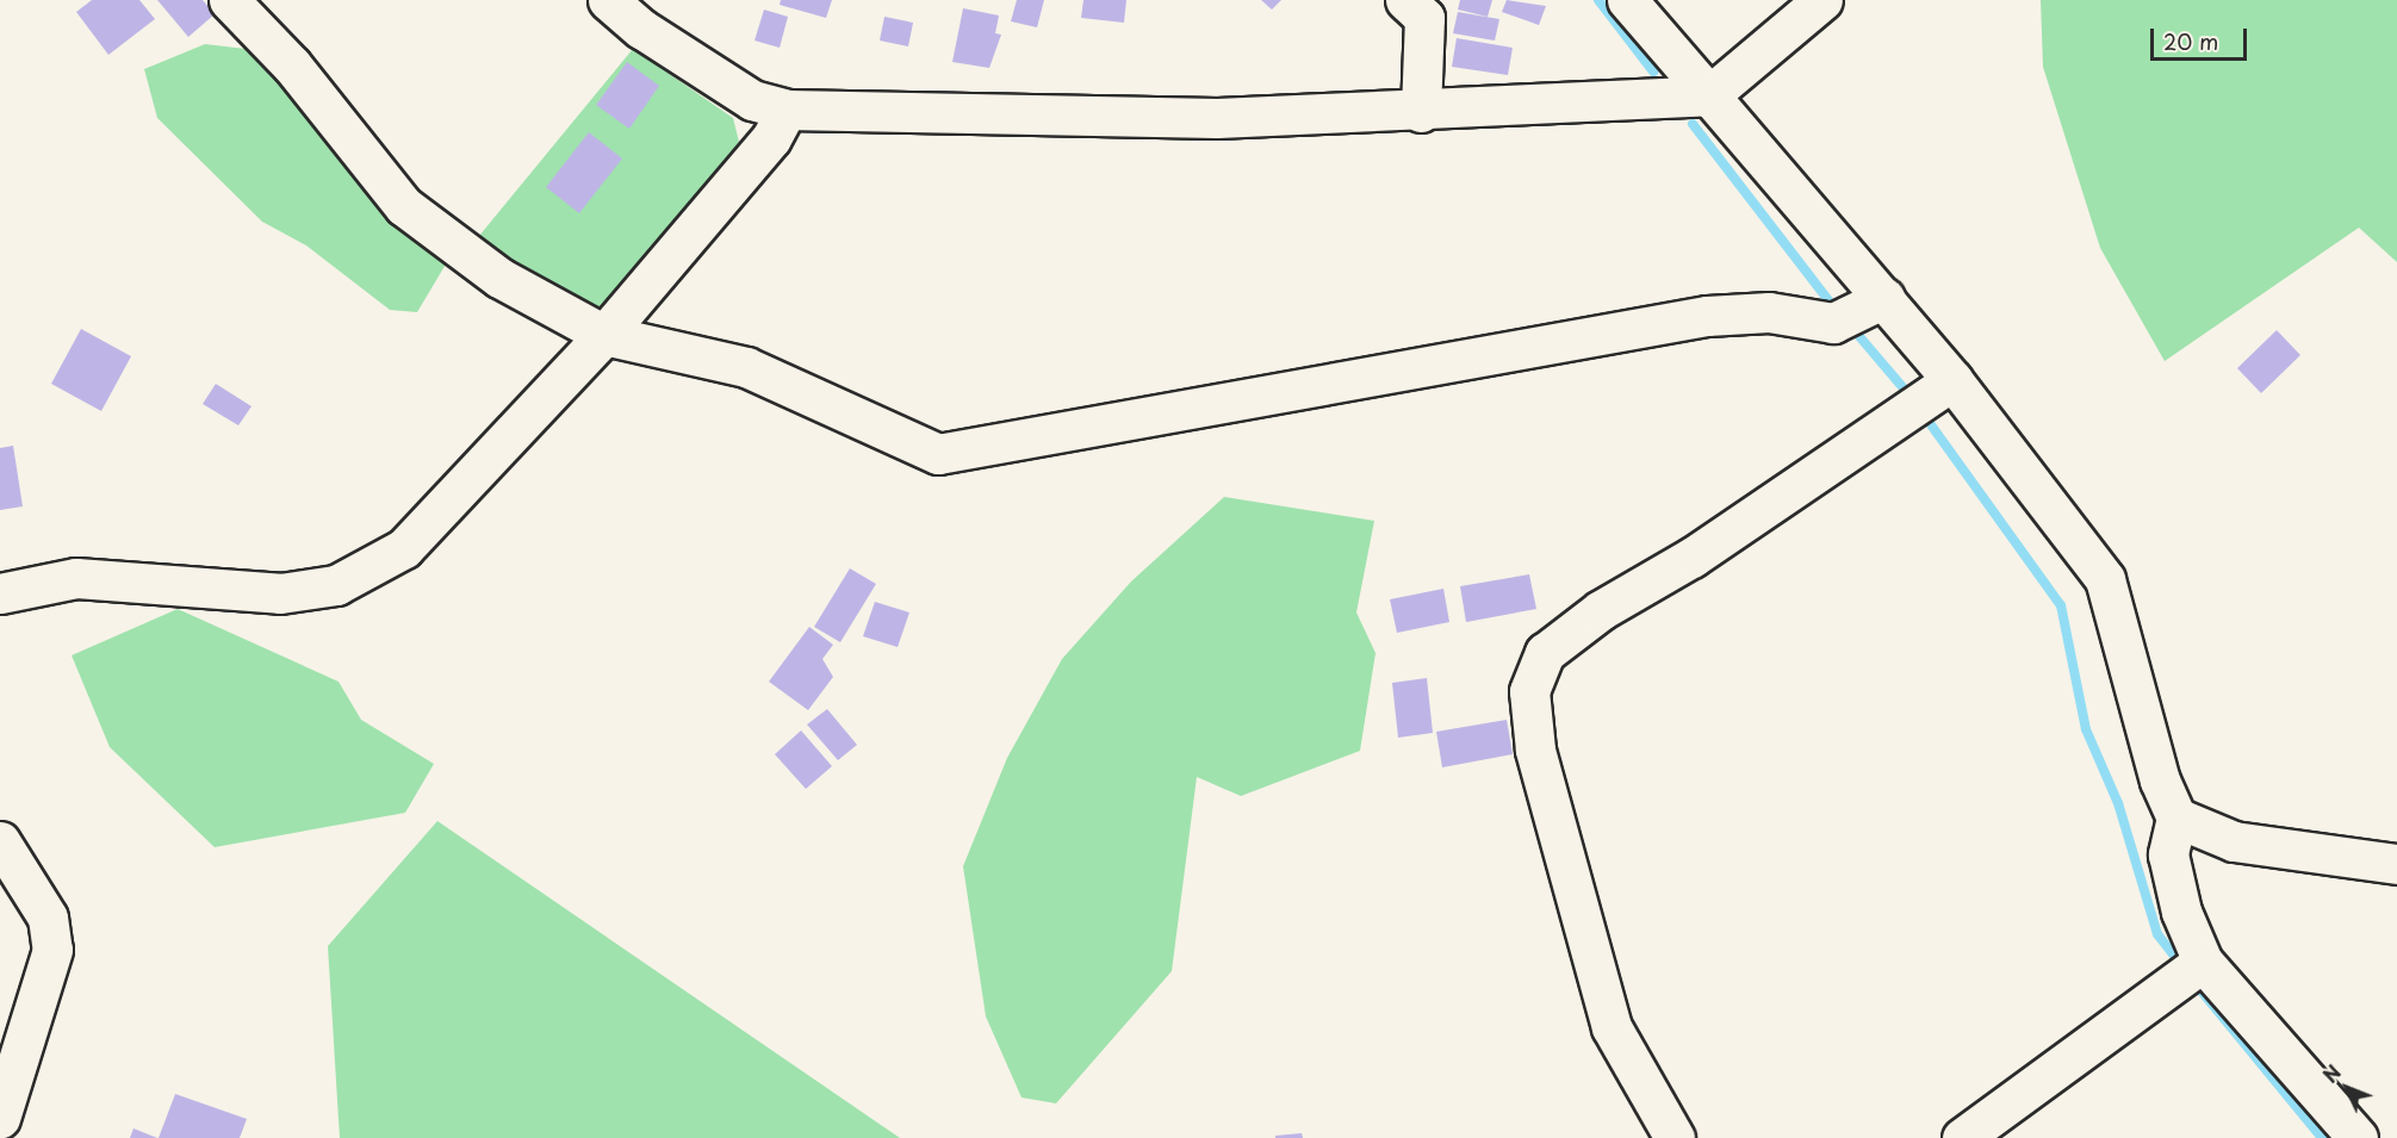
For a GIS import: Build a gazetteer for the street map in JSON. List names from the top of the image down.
{
  "scale_bar": "20 m",
  "north": "top left"
}
